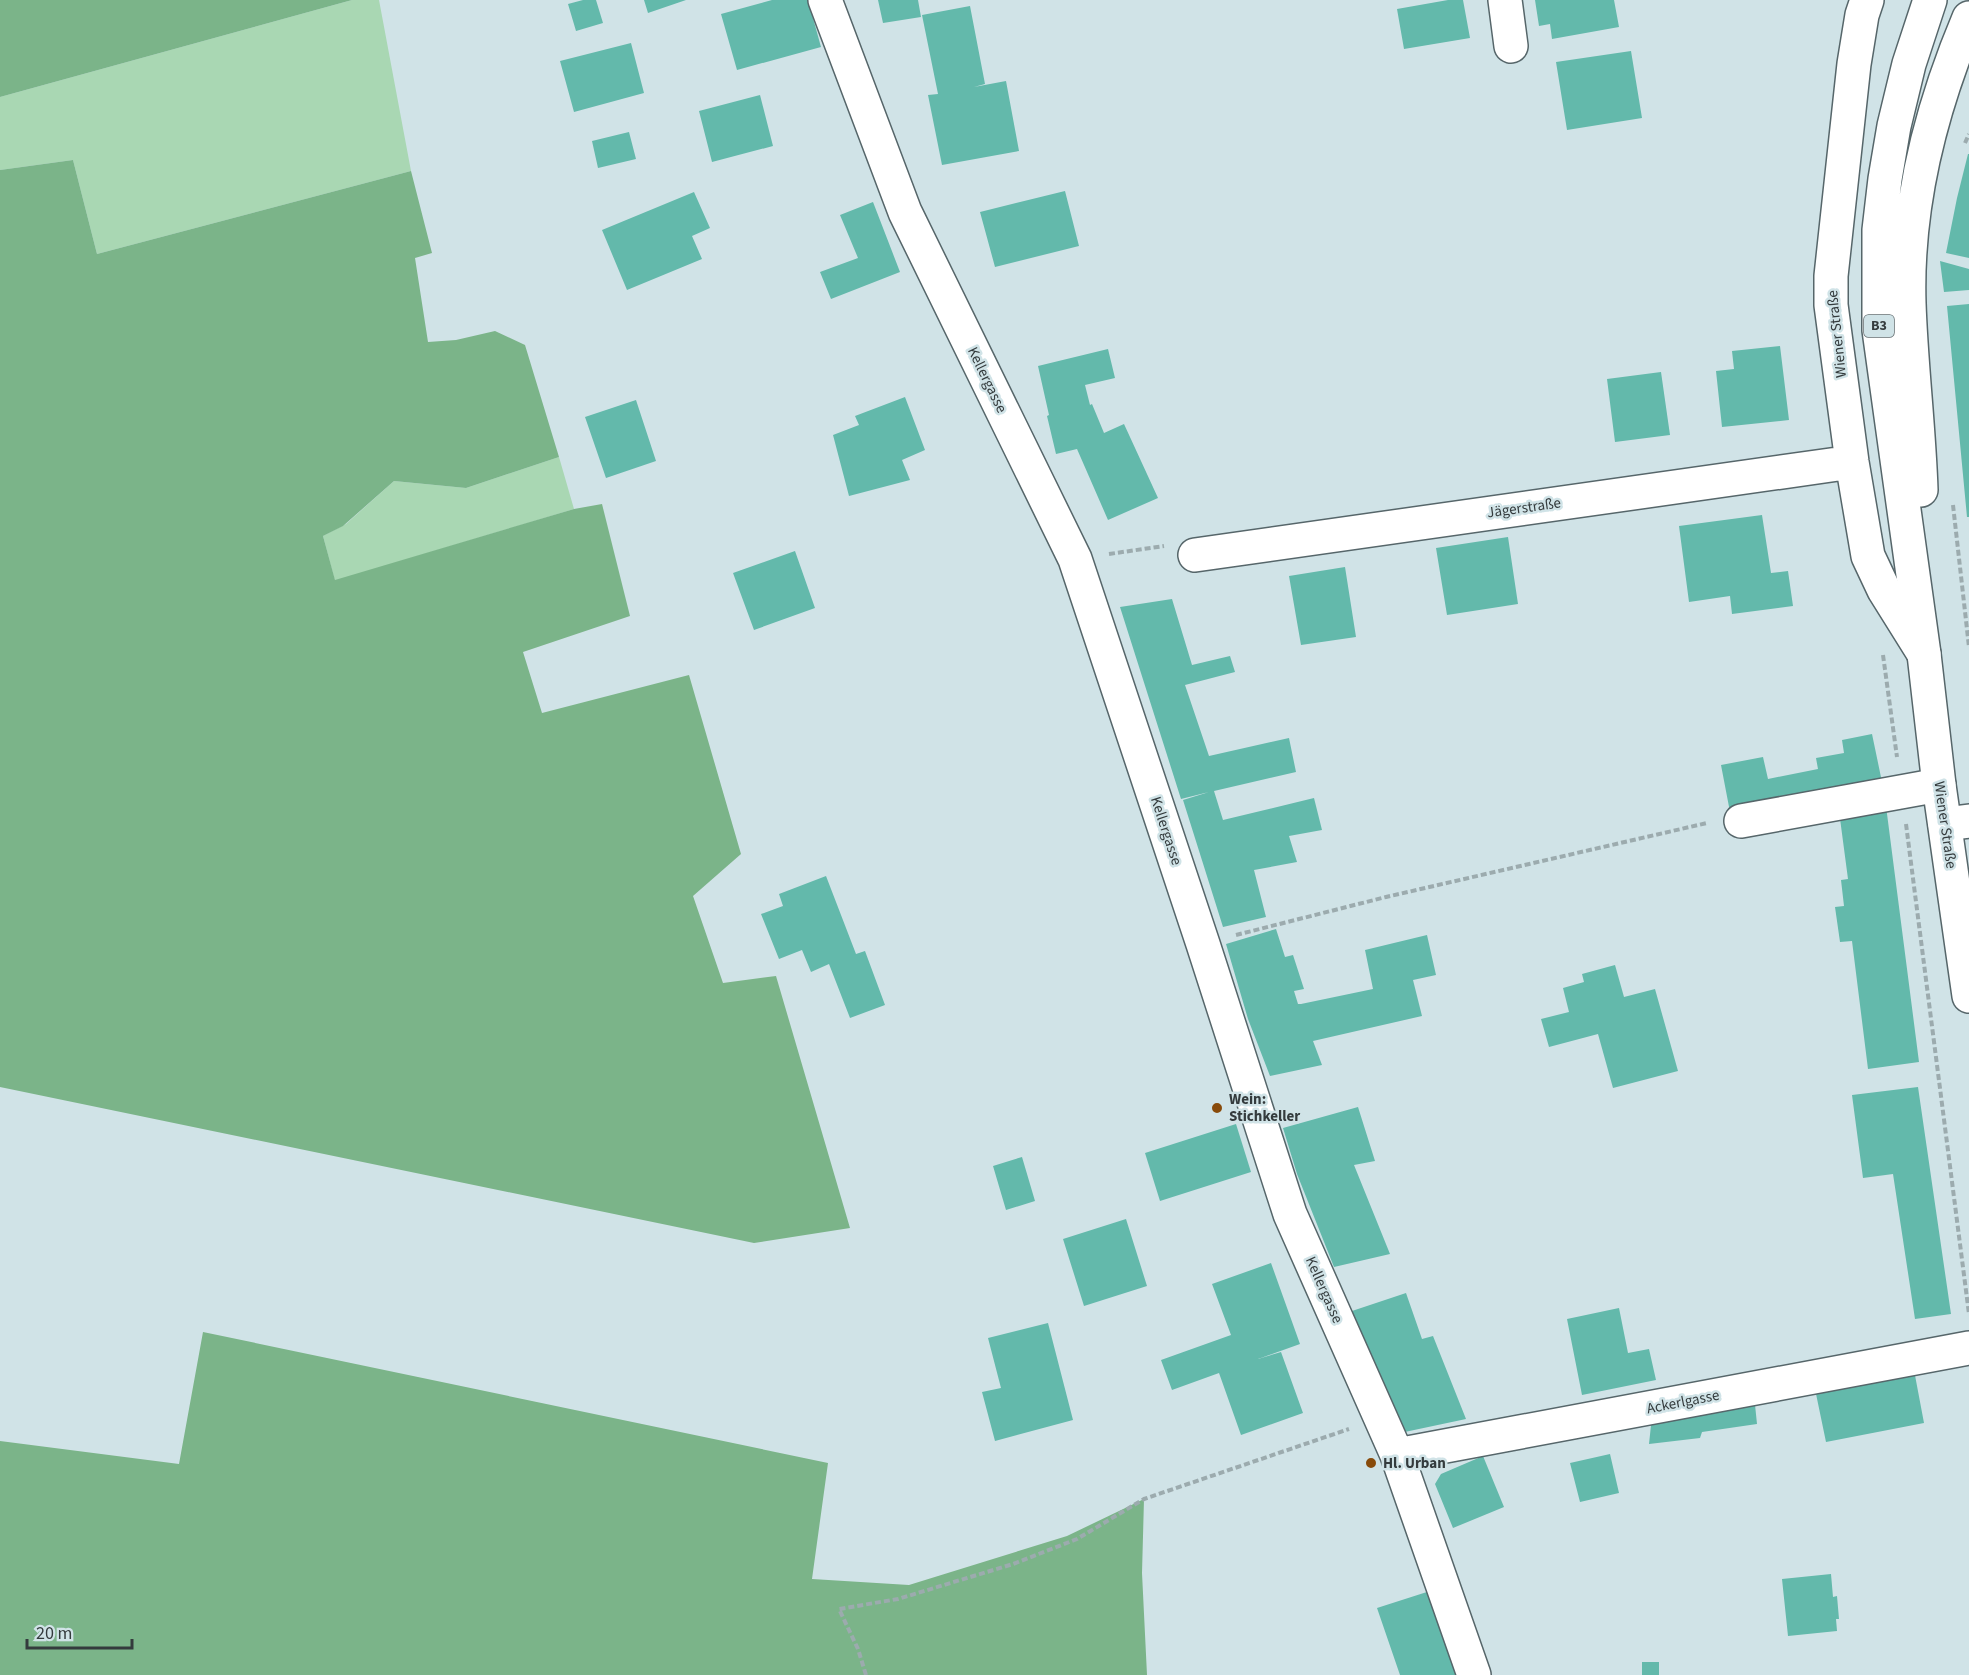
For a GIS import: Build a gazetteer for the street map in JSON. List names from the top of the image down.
{
  "streets": {
    "street": [
      "B3",
      "Wiener Straße",
      "Kellergasse",
      "Jägerstraße",
      "Ackerlgasse"
    ]
  },
  "crossings": [
    ["Wiener Straße", "Jägerstraße"],
    ["Kellergasse", "Ackerlgasse"]
  ],
  "places": ["Wein: Stichkeller", "Hl. Urban"],
  "scale_bar": "20 m"
}
